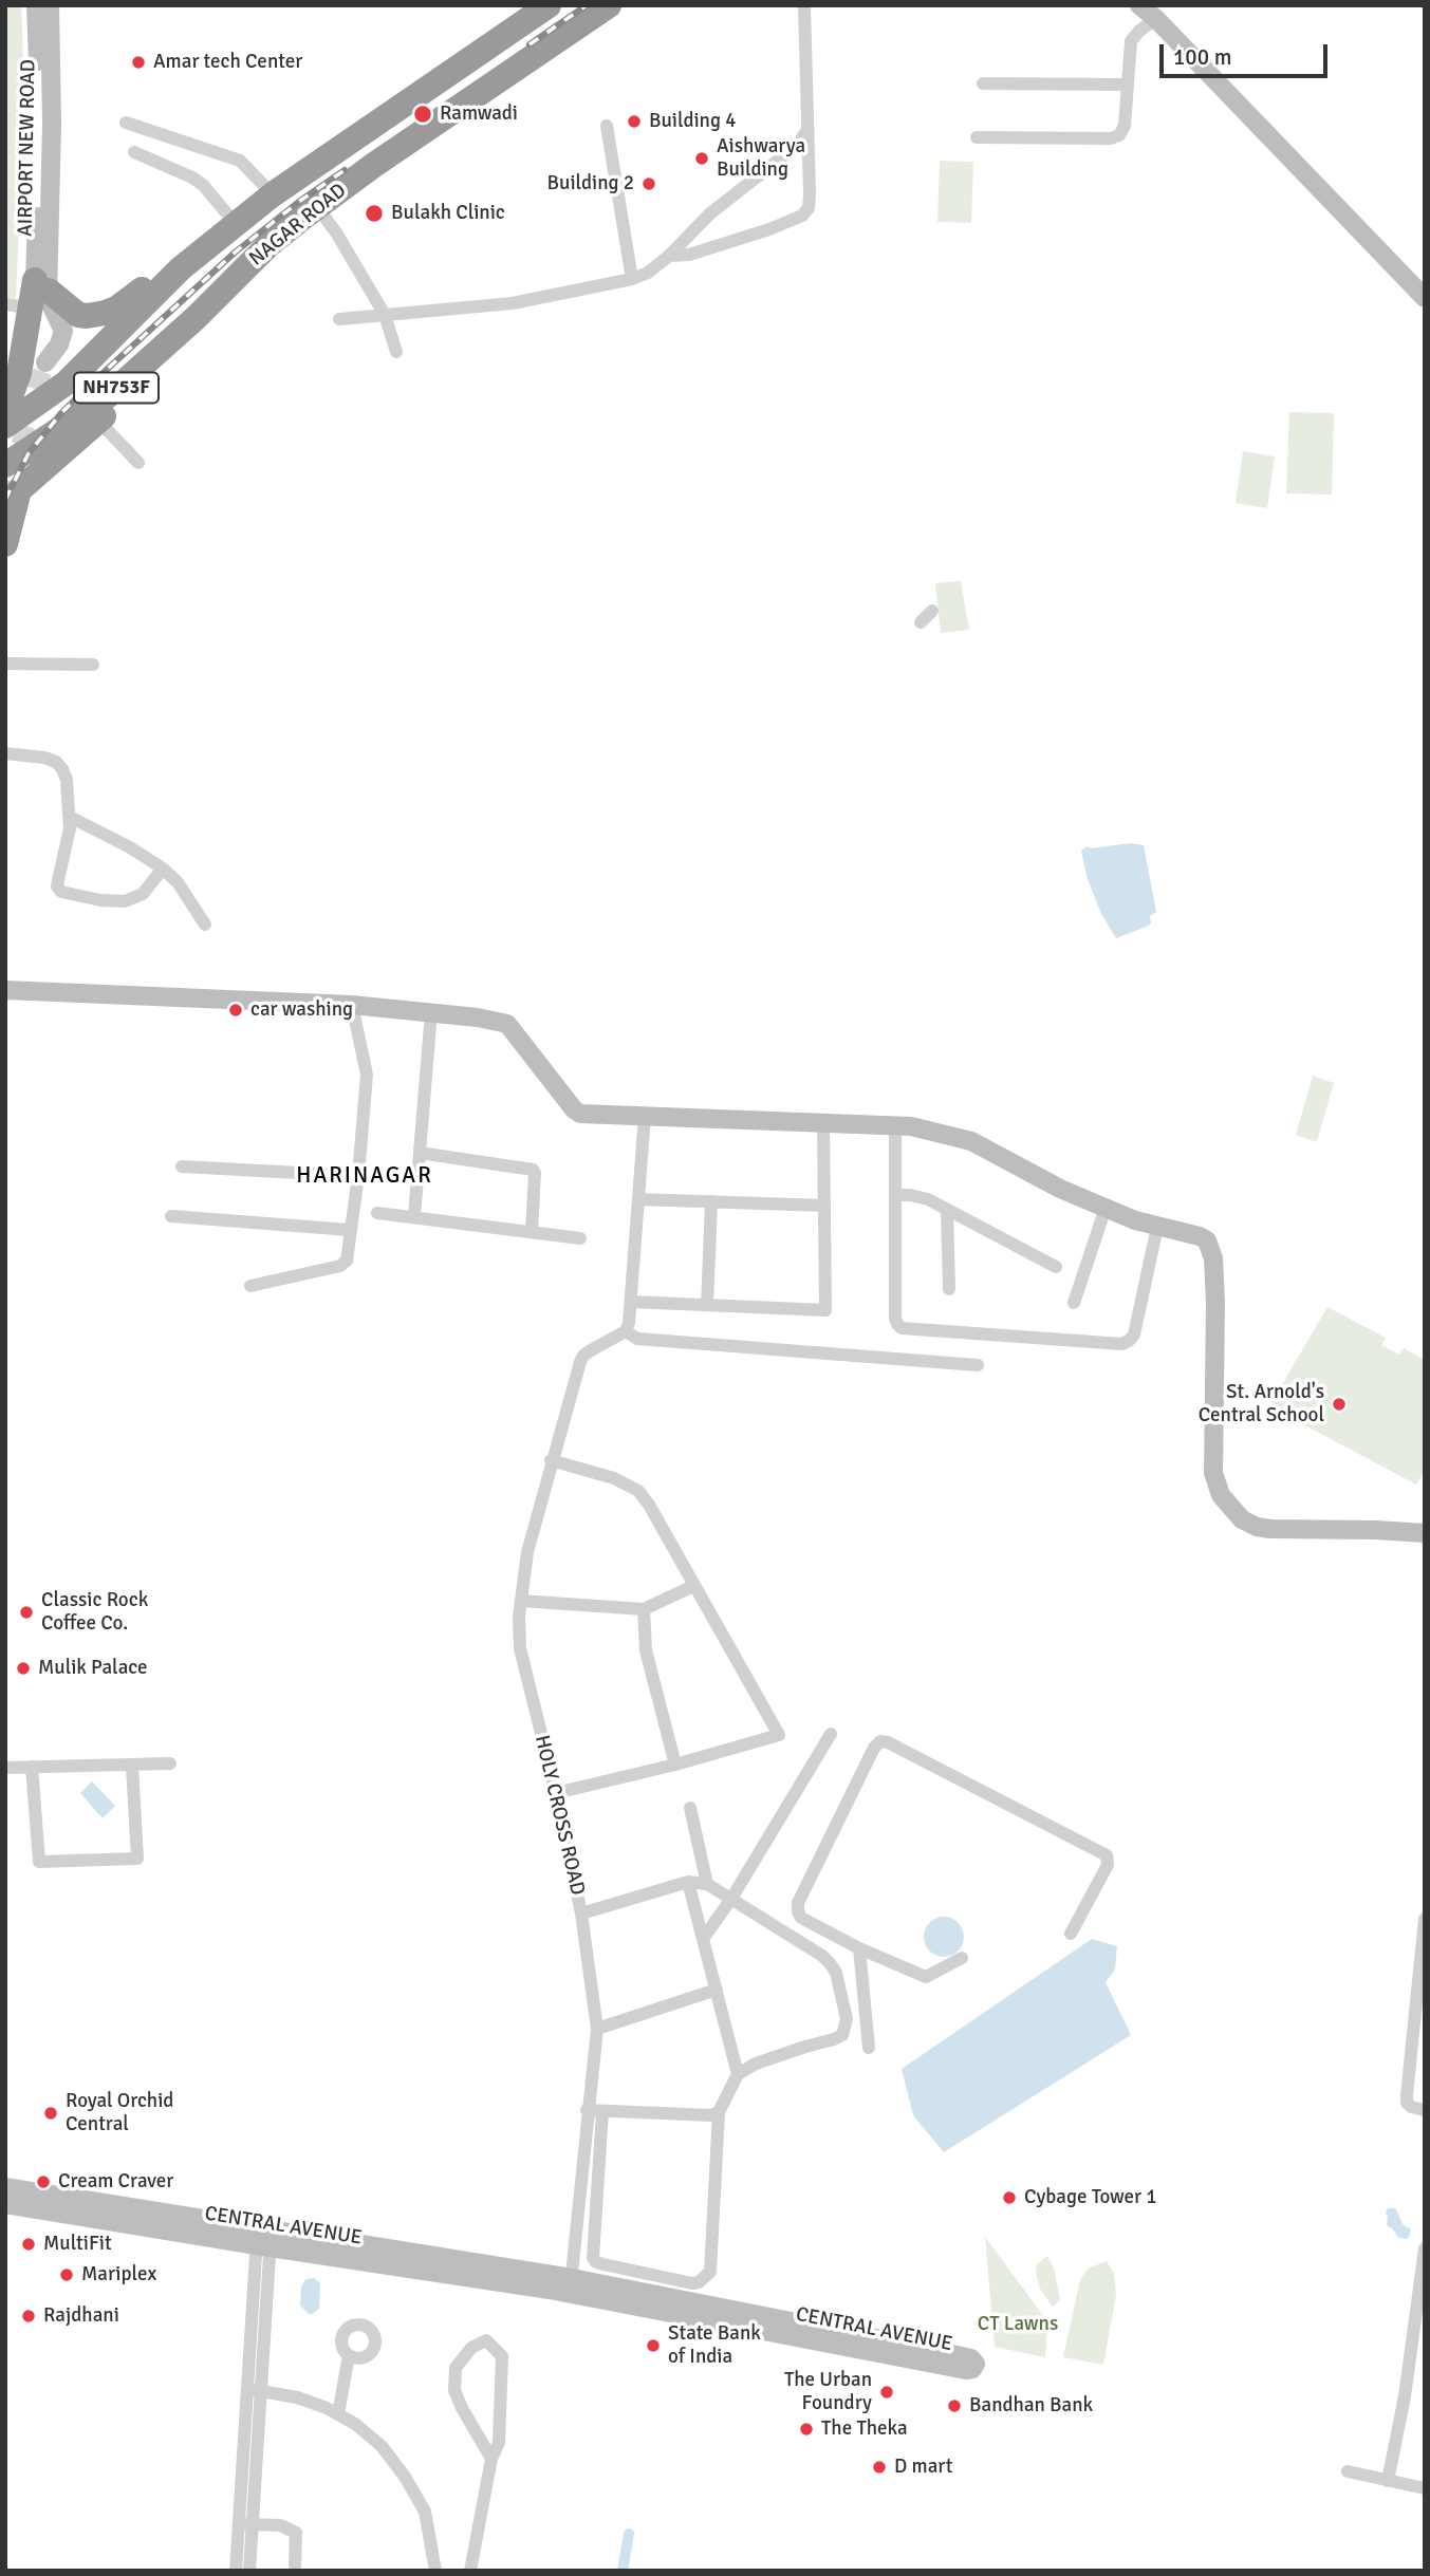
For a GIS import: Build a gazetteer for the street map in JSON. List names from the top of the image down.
{
  "streets": {
    "highway": ["NAGAR ROAD", "NH753F"],
    "street": ["AIRPORT NEW ROAD", "HOLY CROSS ROAD", "CENTRAL AVENUE"]
  },
  "crossings": [
    ["NAGAR ROAD", "NH753F"],
    ["HOLY CROSS ROAD", "CENTRAL AVENUE"]
  ],
  "districts": ["HARINAGAR"],
  "parks": ["CT Lawns"],
  "places": [
    "Amar tech Center",
    "Ramwadi",
    "Building 4",
    "Aishwarya Building",
    "Building 2",
    "Bulakh Clinic",
    "car washing",
    "St. Arnold's Central School",
    "Classic Rock Coffee Co.",
    "Mulik Palace",
    "Royal Orchid Central",
    "Cream Craver",
    "Cybage Tower 1",
    "MultiFit",
    "Mariplex",
    "Rajdhani",
    "State Bank of India",
    "The Urban Foundry",
    "Bandhan Bank",
    "The Theka",
    "D mart"
  ],
  "scale_bar": "100 m"
}
